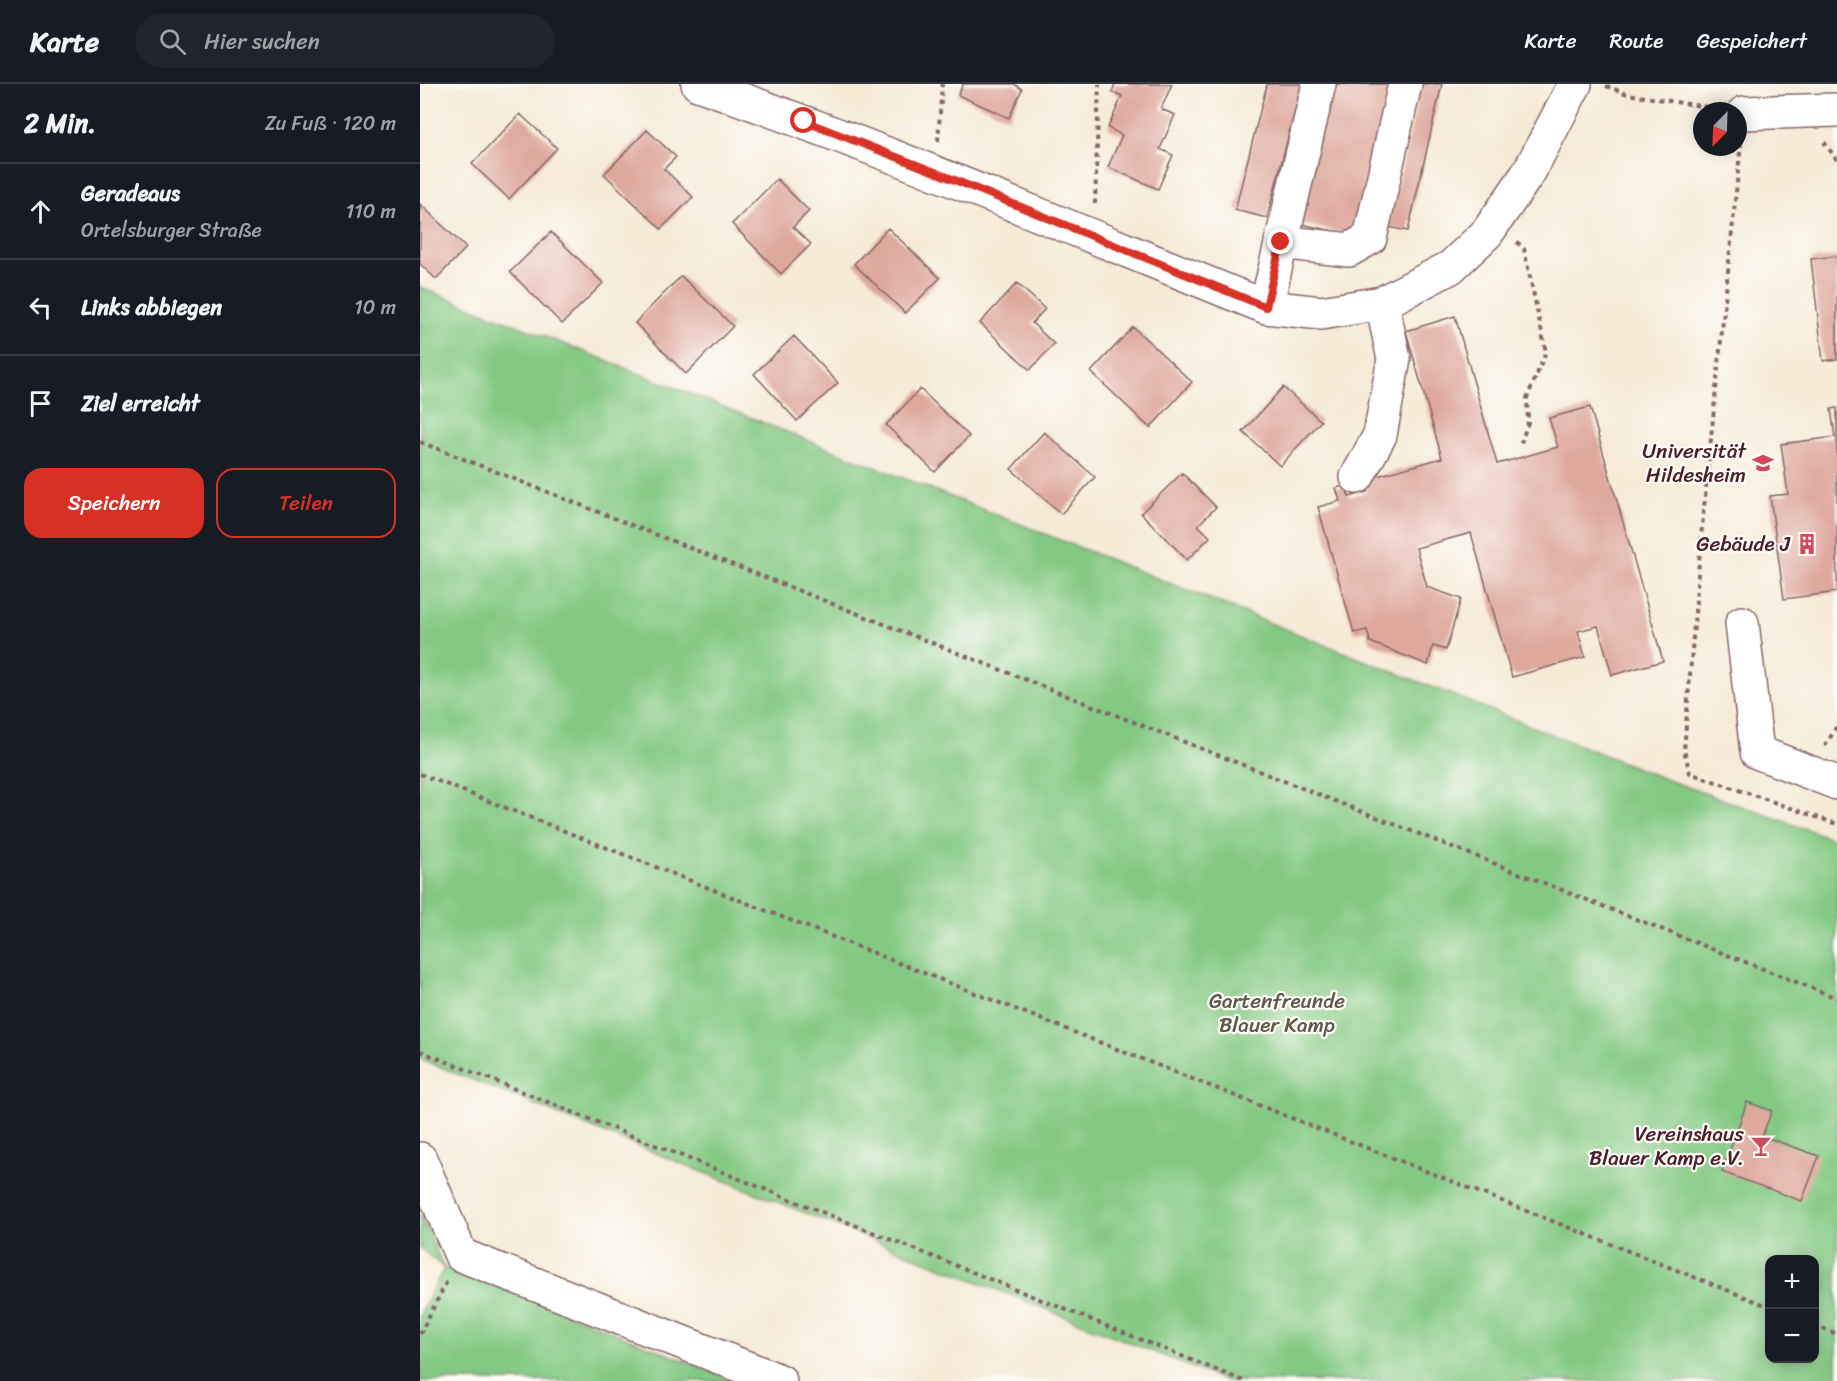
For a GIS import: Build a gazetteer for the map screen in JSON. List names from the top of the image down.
{
  "parks": ["Gartenfreunde Blauer Kamp"],
  "places": {
    "school or university": ["Universität Hildesheim"],
    "building": ["Gebäude J"],
    "bar": ["Vereinshaus Blauer Kamp e.V."]
  },
  "north": "bottom left",
  "page": {
    "header": "Karte",
    "search": "Hier suchen",
    "nav": ["Karte", "Route", "Gespeichert"],
    "heading": ["2 Min.", "Zu Fuß · 120 m"],
    "list": [
      ["Geradeaus", "Ortelsburger Straße", "110 m"],
      ["Links abbiegen", "10 m"],
      "Ziel erreicht"
    ],
    "buttons": ["Speichern", "Teilen"],
    "map_buttons": ["+", "−"]
  }
}
